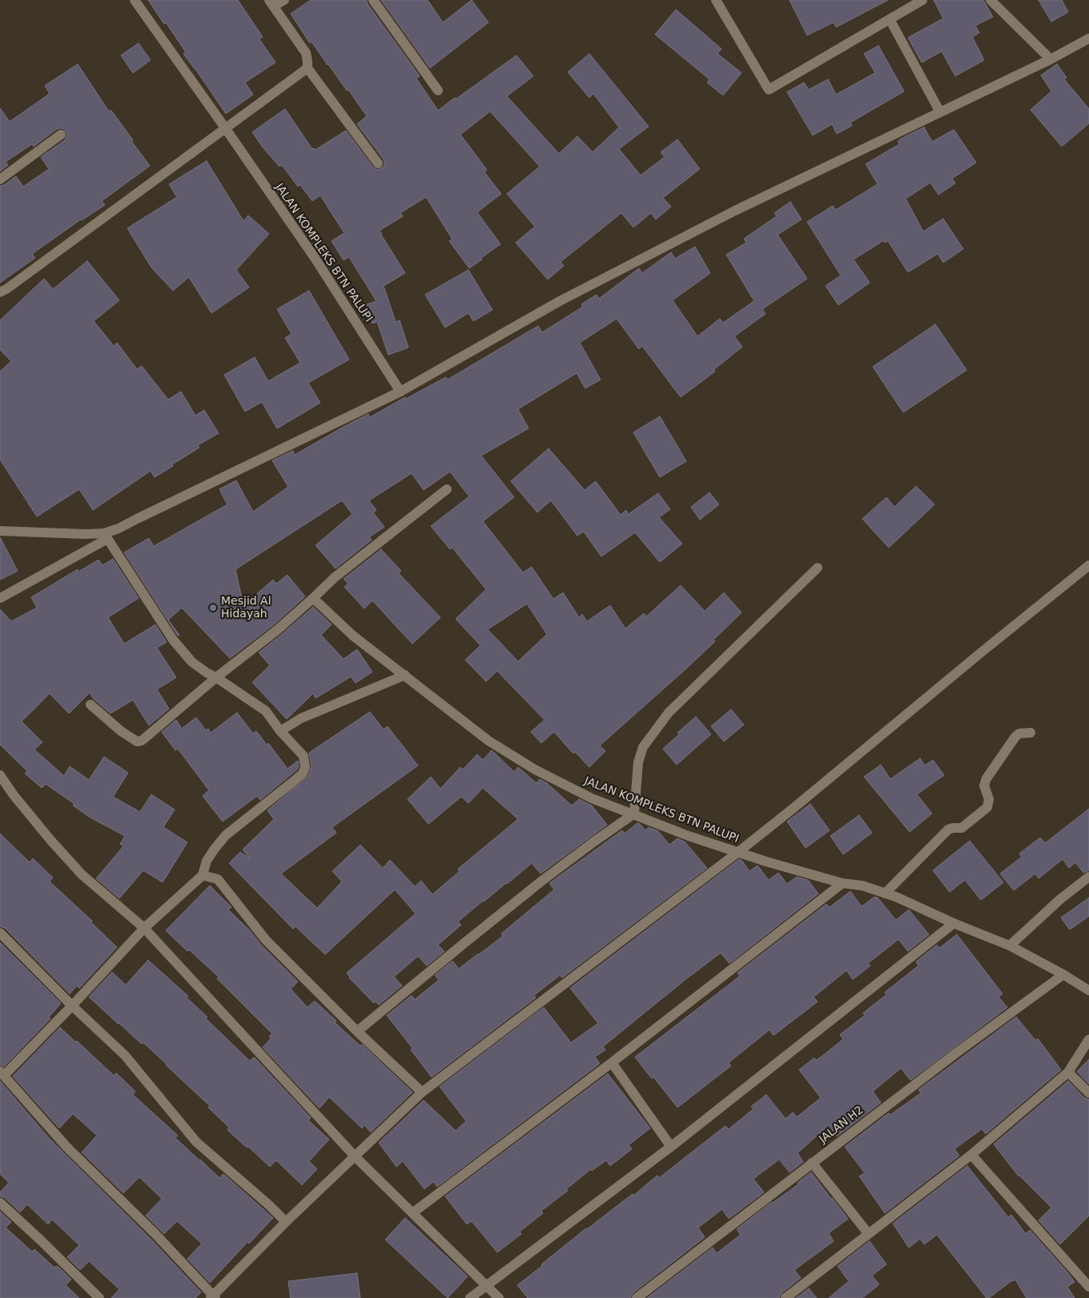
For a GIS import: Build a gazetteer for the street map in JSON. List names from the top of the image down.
{
  "streets": {
    "street": ["JALAN KOMPLEKS BTN PALUPI", "JALAN H2"]
  },
  "crossings": [
    ["JALAN KOMPLEKS BTN PALUPI", "JALAN H2"]
  ],
  "places": ["Mesjid Al Hidayah"]
}
